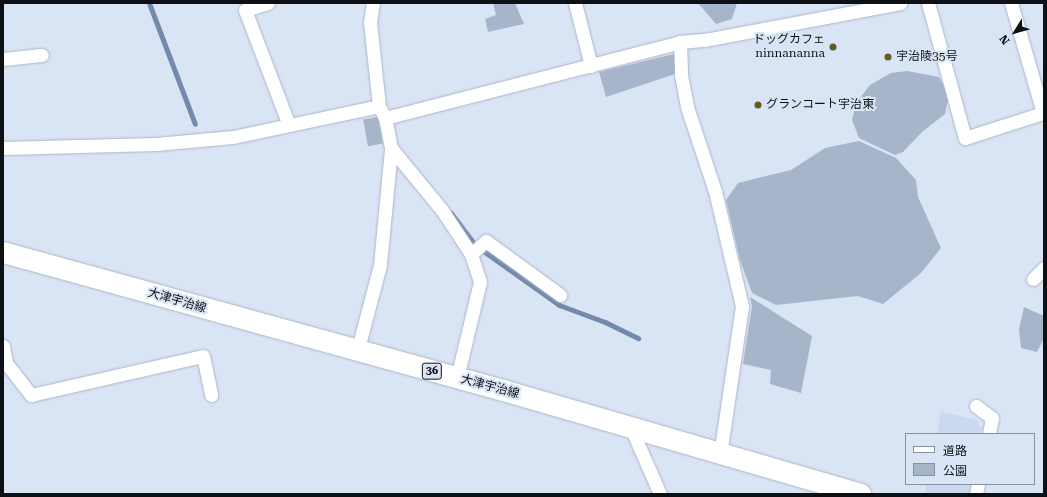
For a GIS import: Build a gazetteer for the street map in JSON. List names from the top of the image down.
{
  "streets": {
    "main road": ["大津宇治線", "36"]
  },
  "places": ["ドッグカフェ ninnananna", "宇治陵35号", "グランコート宇治東"],
  "legend": ["道路", "公園"],
  "north": "bottom left"
}
